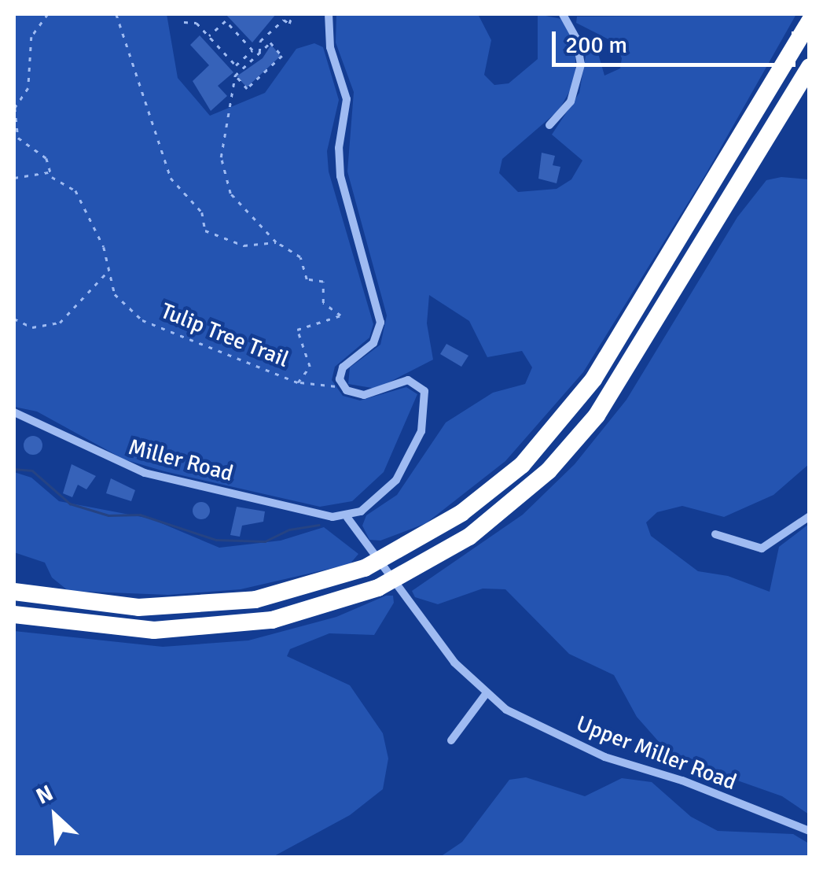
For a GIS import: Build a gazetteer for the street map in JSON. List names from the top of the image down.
{
  "streets": {
    "street": ["Miller Road", "Upper Miller Road"],
    "path": ["Tulip Tree Trail"]
  },
  "crossings": [
    ["Miller Road", "Upper Miller Road"]
  ],
  "scale_bar": "200 m",
  "north": "top left"
}
